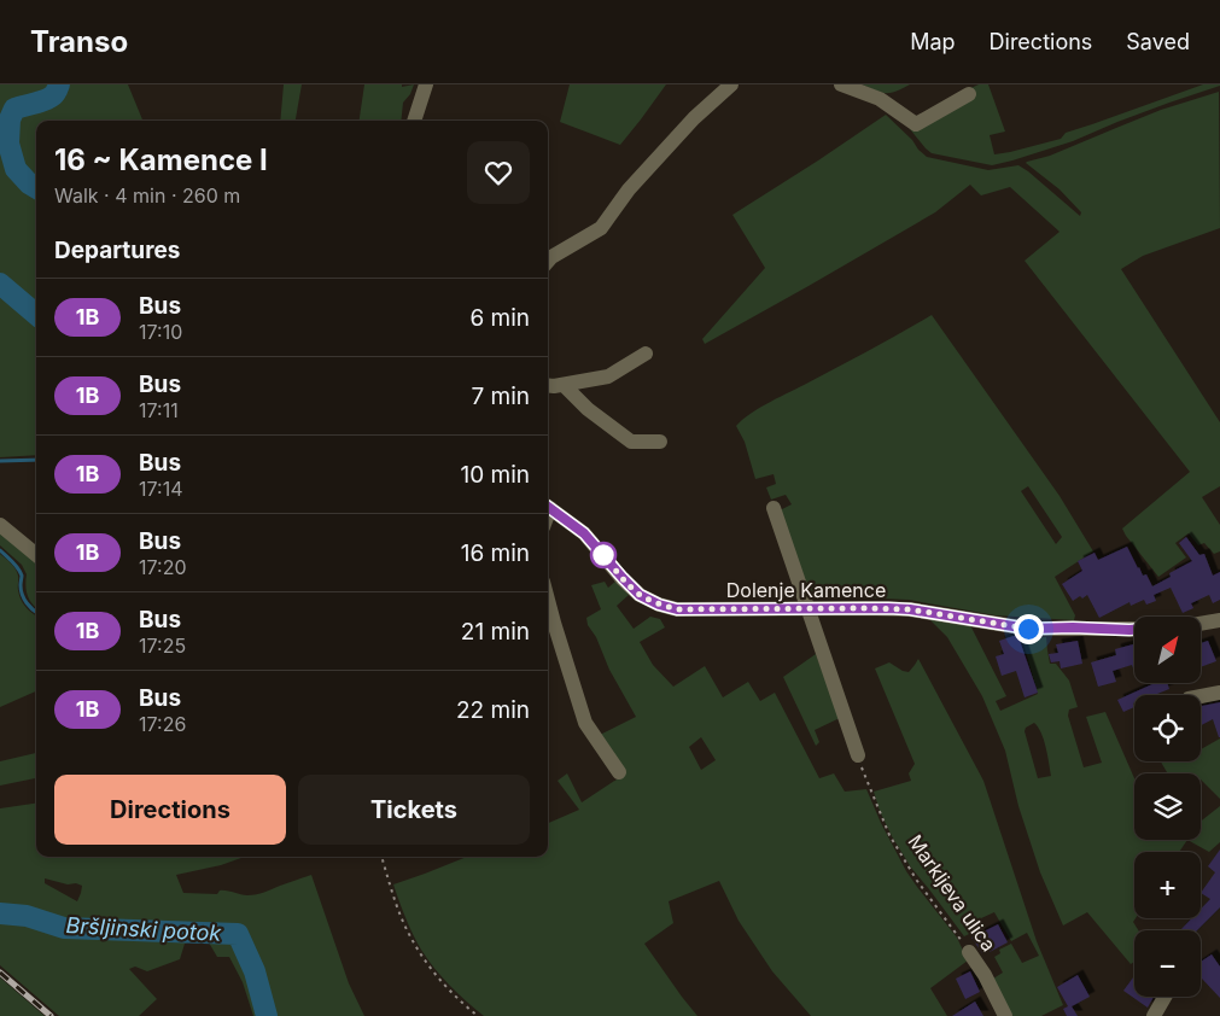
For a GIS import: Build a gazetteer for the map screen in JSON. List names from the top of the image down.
{
  "streets": {
    "street": ["Dolenje Kamence", "Markljeva ulica"]
  },
  "water": ["Bršljinski potok"],
  "lines": ["bus line 1B"],
  "north": "top right",
  "page": {
    "header": "Transo",
    "nav": ["Map", "Directions", "Saved"],
    "heading": [
      ["16 ~ Kamence I", "Walk · 4 min · 260 m"],
      "Departures"
    ],
    "list": [
      {
        "mark": "1B",
        "name": "Bus",
        "note": "17:10",
        "value": "6 min"
      },
      {
        "mark": "1B",
        "name": "Bus",
        "note": "17:11",
        "value": "7 min"
      },
      {
        "mark": "1B",
        "name": "Bus",
        "note": "17:14",
        "value": "10 min"
      },
      {
        "mark": "1B",
        "name": "Bus",
        "note": "17:20",
        "value": "16 min"
      },
      {
        "mark": "1B",
        "name": "Bus",
        "note": "17:25",
        "value": "21 min"
      },
      {
        "mark": "1B",
        "name": "Bus",
        "note": "17:26",
        "value": "22 min"
      }
    ],
    "map_buttons": ["+", "−"],
    "buttons": ["Directions", "Tickets"]
  }
}
